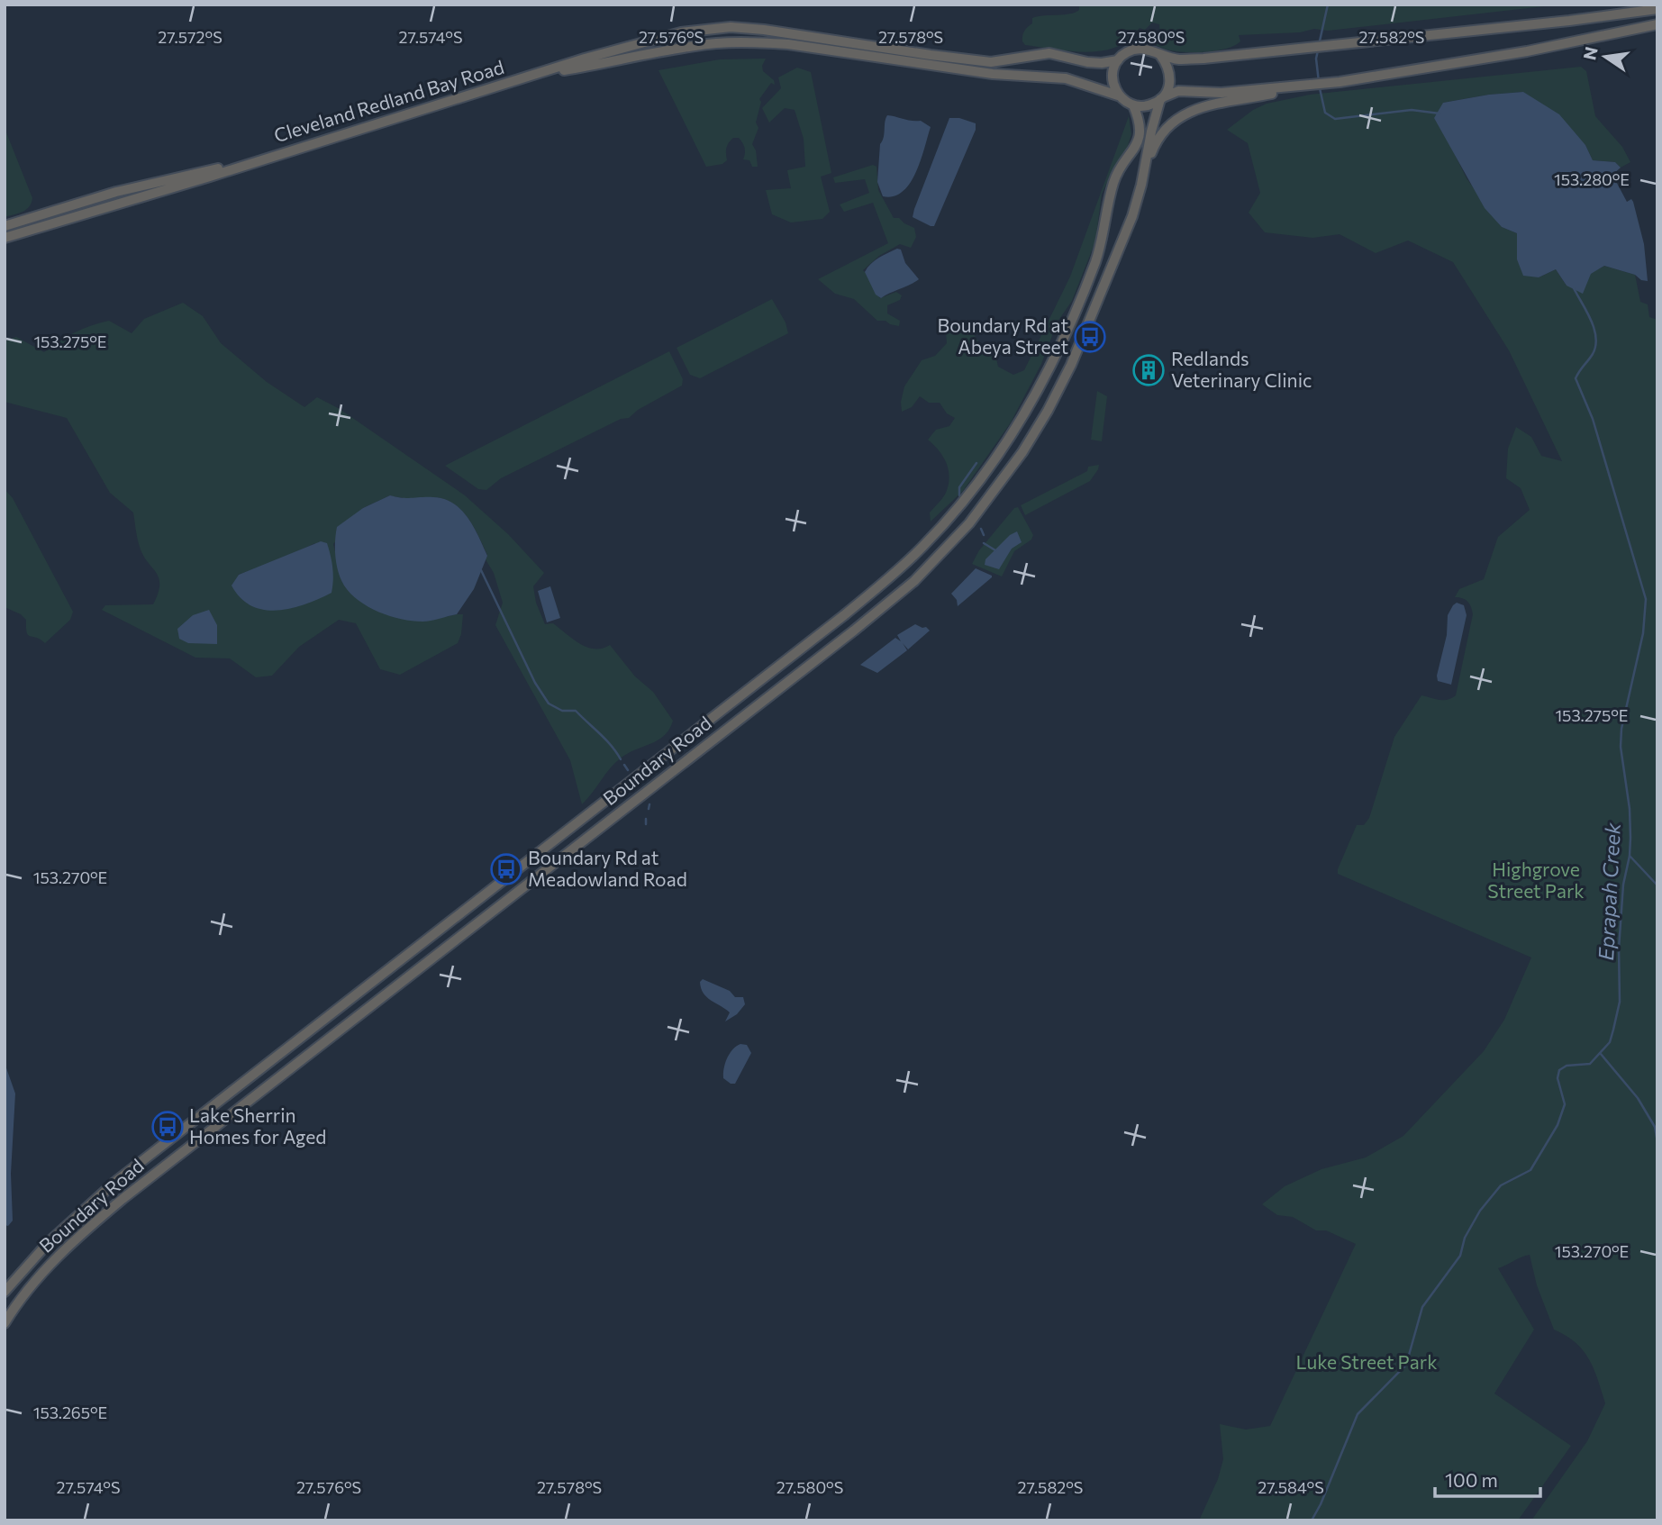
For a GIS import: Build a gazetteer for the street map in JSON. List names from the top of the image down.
{
  "streets": {
    "highway": ["Cleveland Redland Bay Road", "Boundary Road"]
  },
  "crossings": [
    ["Cleveland Redland Bay Road", "Boundary Road"]
  ],
  "water": ["Eprapah Creek"],
  "parks": ["Highgrove Street Park", "Luke Street Park"],
  "places": {
    "bus stop": ["Boundary Rd at Abeya Street", "Boundary Rd at Meadowland Road", "Lake Sherrin Homes for Aged"],
    "building": ["Redlands Veterinary Clinic"]
  },
  "scale_bar": "100 m",
  "north": "left",
  "coordinates": [
    "27.572°S",
    "27.574°S",
    "27.576°S",
    "27.578°S",
    "27.580°S",
    "27.582°S",
    "153.280°E",
    "153.275°E",
    "153.270°E",
    "153.265°E",
    "27.584°S"
  ]
}
